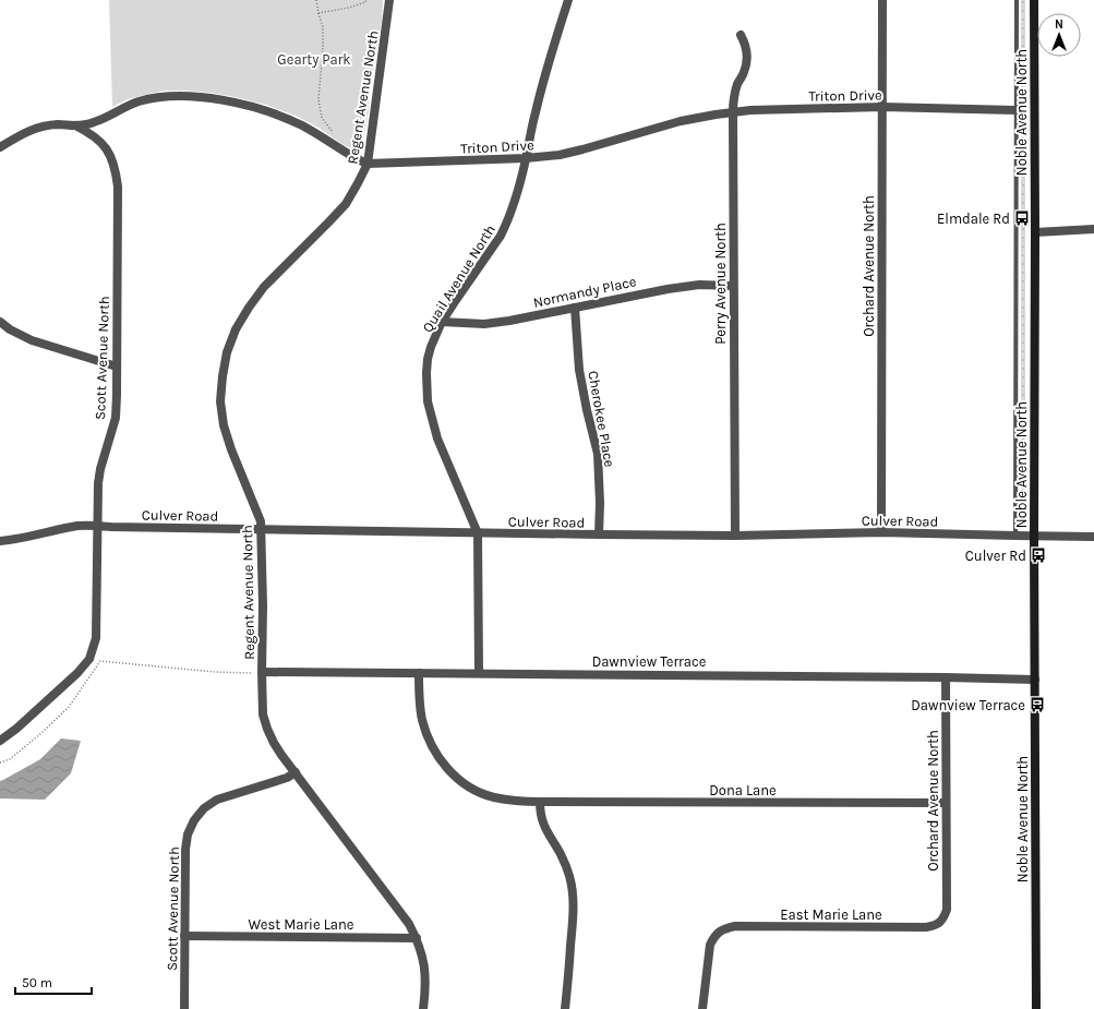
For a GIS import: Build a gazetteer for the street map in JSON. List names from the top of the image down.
{
  "streets": {
    "street": [
      "Triton Drive",
      "Regent Avenue North",
      "Noble Avenue North",
      "Orchard Avenue North",
      "Quail Avenue North",
      "Perry Avenue North",
      "Normandy Place",
      "Scott Avenue North",
      "Cherokee Place",
      "Culver Road",
      "Dawnview Terrace",
      "Dona Lane",
      "East Marie Lane",
      "West Marie Lane"
    ]
  },
  "crossings": [
    ["Triton Drive", "Regent Avenue North"],
    ["Triton Drive", "Orchard Avenue North"],
    ["Triton Drive", "Quail Avenue North"],
    ["Triton Drive", "Perry Avenue North"],
    ["Triton Drive", "Scott Avenue North"],
    ["Regent Avenue North", "Scott Avenue North"],
    ["Regent Avenue North", "Culver Road"],
    ["Regent Avenue North", "Dawnview Terrace"],
    ["Regent Avenue North", "West Marie Lane"],
    ["Noble Avenue North", "Culver Road"],
    ["Noble Avenue North", "Dawnview Terrace"],
    ["Orchard Avenue North", "Culver Road"],
    ["Orchard Avenue North", "Dawnview Terrace"],
    ["Orchard Avenue North", "Dona Lane"],
    ["Orchard Avenue North", "East Marie Lane"],
    ["Quail Avenue North", "Normandy Place"],
    ["Quail Avenue North", "Culver Road"],
    ["Quail Avenue North", "Dawnview Terrace"],
    ["Perry Avenue North", "Normandy Place"],
    ["Perry Avenue North", "Culver Road"],
    ["Normandy Place", "Cherokee Place"],
    ["Scott Avenue North", "Culver Road"],
    ["Scott Avenue North", "West Marie Lane"],
    ["Cherokee Place", "Culver Road"]
  ],
  "parks": ["Gearty Park"],
  "places": {
    "bus stop": ["Elmdale Rd", "Culver Rd", "Dawnview Terrace"]
  },
  "scale_bar": "50 m",
  "north": "top"
}
